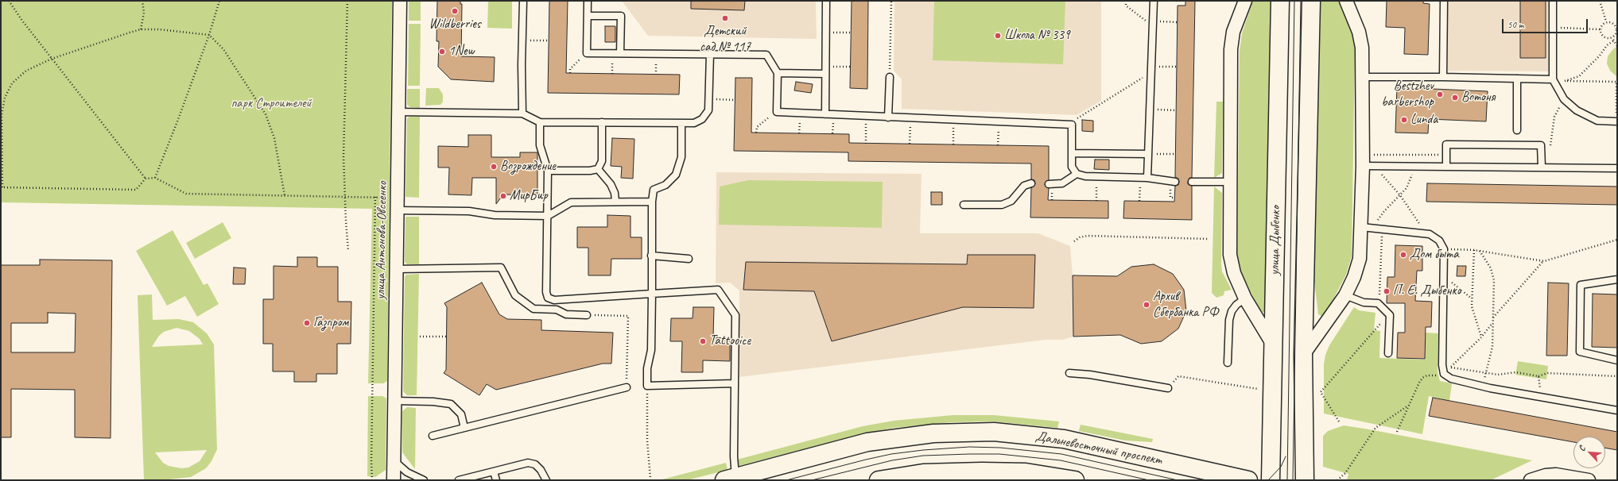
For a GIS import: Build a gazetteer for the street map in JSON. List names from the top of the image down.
{
  "streets": {
    "main road": ["улица Дыбенко", "Дальневосточный проспект"],
    "street": ["улица Антонова-Овсеенко"]
  },
  "parks": ["парк Строителей"],
  "places": [
    "Wildberries",
    "Детский сад № 117",
    "Школа № 339",
    "1New",
    "Bestzhev barbershop",
    "Вотоня",
    "Lunda",
    "Возрождение",
    "МирБир",
    "Дом быта",
    "П. Е. Дыбенко",
    "Архив Сбербанка РФ",
    "Газпром",
    "Tattooice"
  ],
  "scale_bar": "50 m",
  "north": "top left"
}
